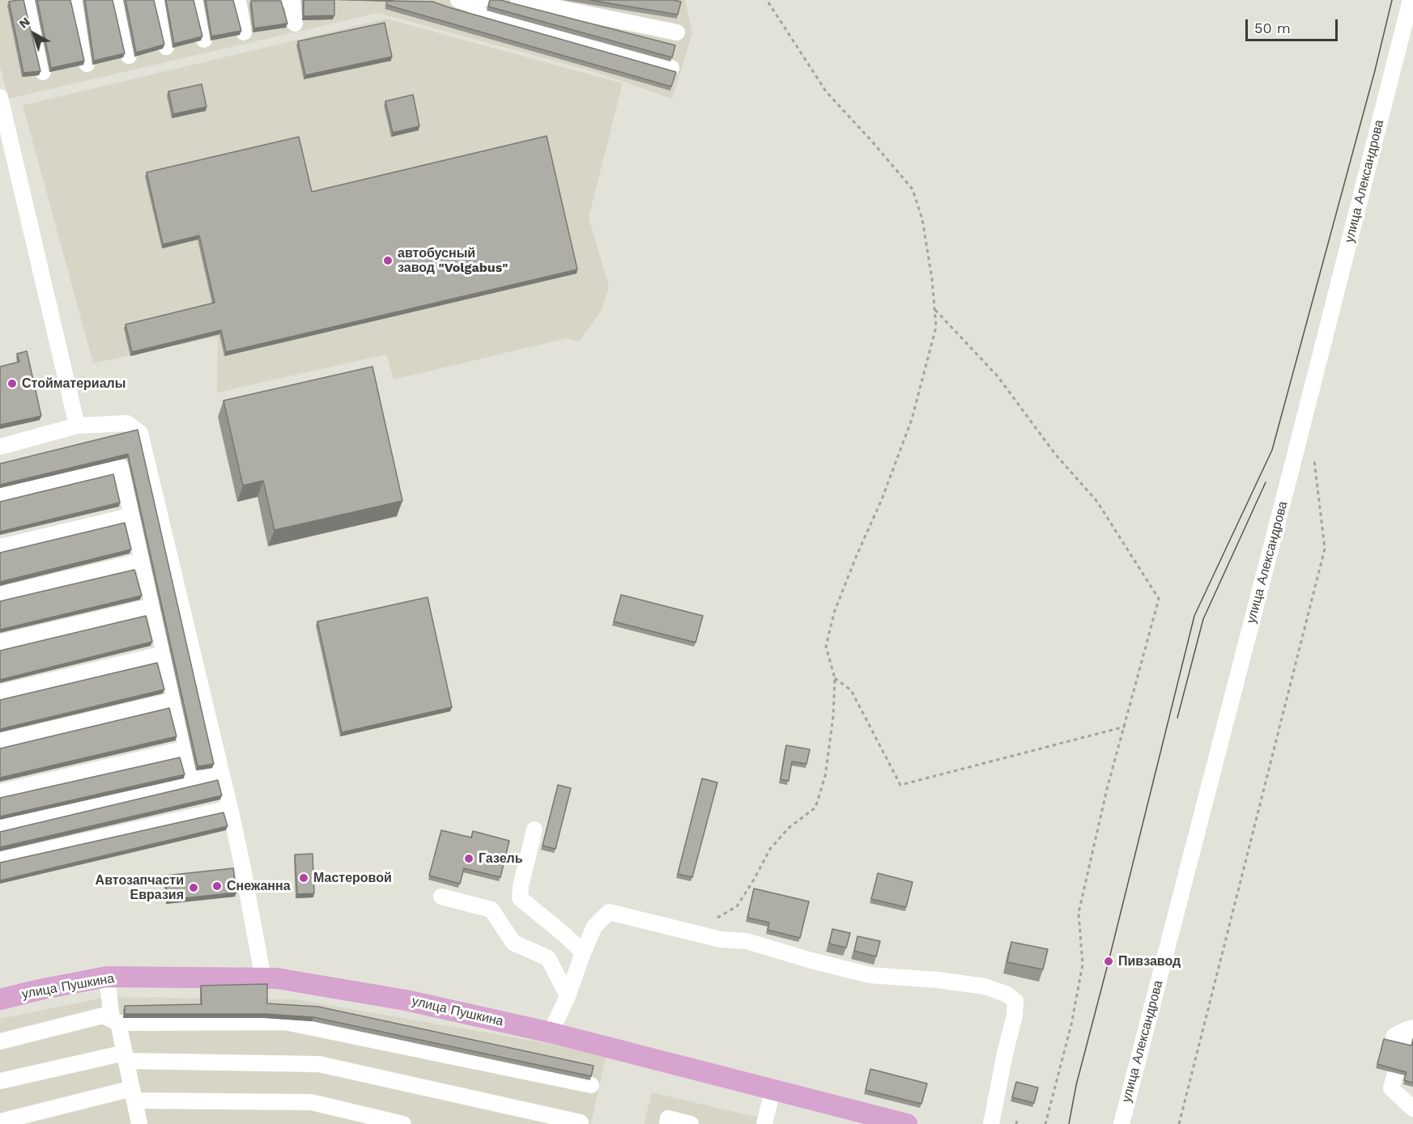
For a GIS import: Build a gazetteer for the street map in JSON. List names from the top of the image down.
{
  "streets": {
    "main road": ["улица Пушкина"],
    "street": ["улица Александрова"]
  },
  "places": [
    "автобусный завод \"Volgabus\"",
    "Стойматериалы",
    "Газель",
    "Мастеровой",
    "Снежанна",
    "Автозапчасти Евразия",
    "Пивзавод"
  ],
  "scale_bar": "50 m",
  "north": "top left"
}
